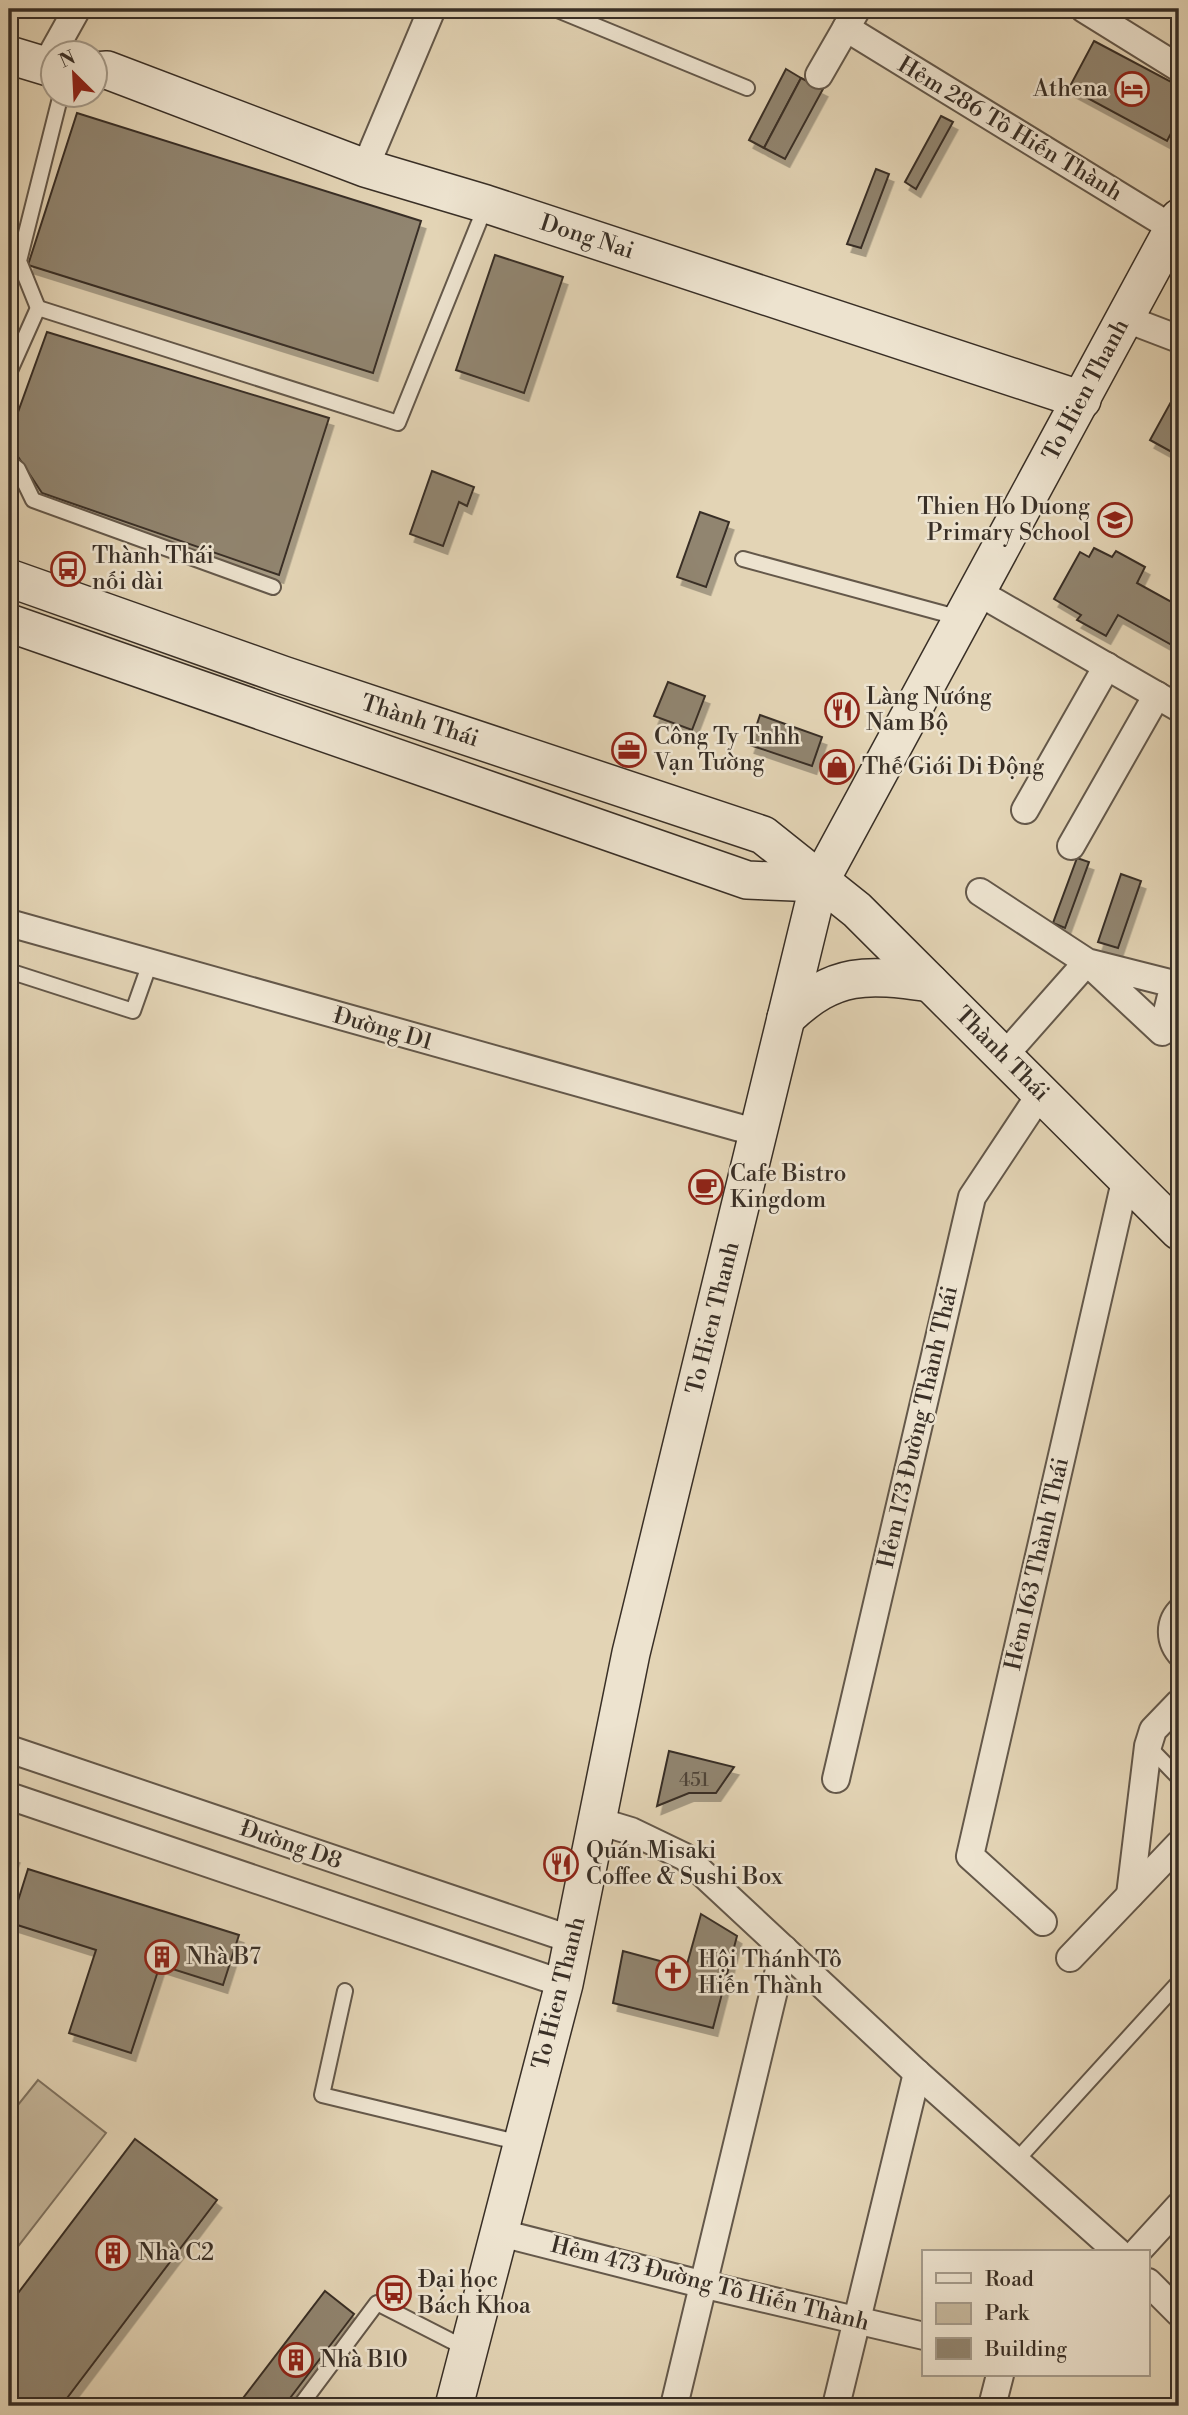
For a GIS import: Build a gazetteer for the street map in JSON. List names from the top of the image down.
{
  "streets": {
    "main road": ["Dong Nai", "To Hien Thanh", "Thành Thái"],
    "street": [
      "Hẻm 286 Tô Hiến Thành",
      "Đường D1",
      "Hẻm 173 Đường Thành Thái",
      "Hẻm 163 Thành Thái",
      "Đường D8",
      "Hẻm 473 Đường Tô Hiến Thành"
    ]
  },
  "crossings": [
    ["Hẻm 286 Tô Hiến Thành", "To Hien Thanh"],
    ["Dong Nai", "To Hien Thanh"],
    ["To Hien Thanh", "Thành Thái"],
    ["To Hien Thanh", "Đường D1"],
    ["To Hien Thanh", "Đường D8"],
    ["To Hien Thanh", "Hẻm 473 Đường Tô Hiến Thành"],
    ["Thành Thái", "Hẻm 173 Đường Thành Thái"],
    ["Thành Thái", "Hẻm 163 Thành Thái"]
  ],
  "places": {
    "hotel": ["Athena"],
    "school or university": ["Thien Ho Duong Primary School"],
    "bus stop": ["Thành Thái nối dài", "Đại học Bách Khoa"],
    "restaurant": ["Làng Nướng Nam Bộ", "Quán Misaki Coffee & Sushi Box"],
    "office": ["Công Ty Tnhh Vạn Tường"],
    "shop": ["Thế Giới Di Động"],
    "cafe": ["Cafe Bistro Kingdom"],
    "building": ["Nhà B7", "Nhà C2", "Nhà B10"],
    "church": ["Hội Thánh Tô Hiến Thành"]
  },
  "house_numbers": ["451"],
  "legend": ["Road", "Park", "Building"],
  "north": "top left"
}
